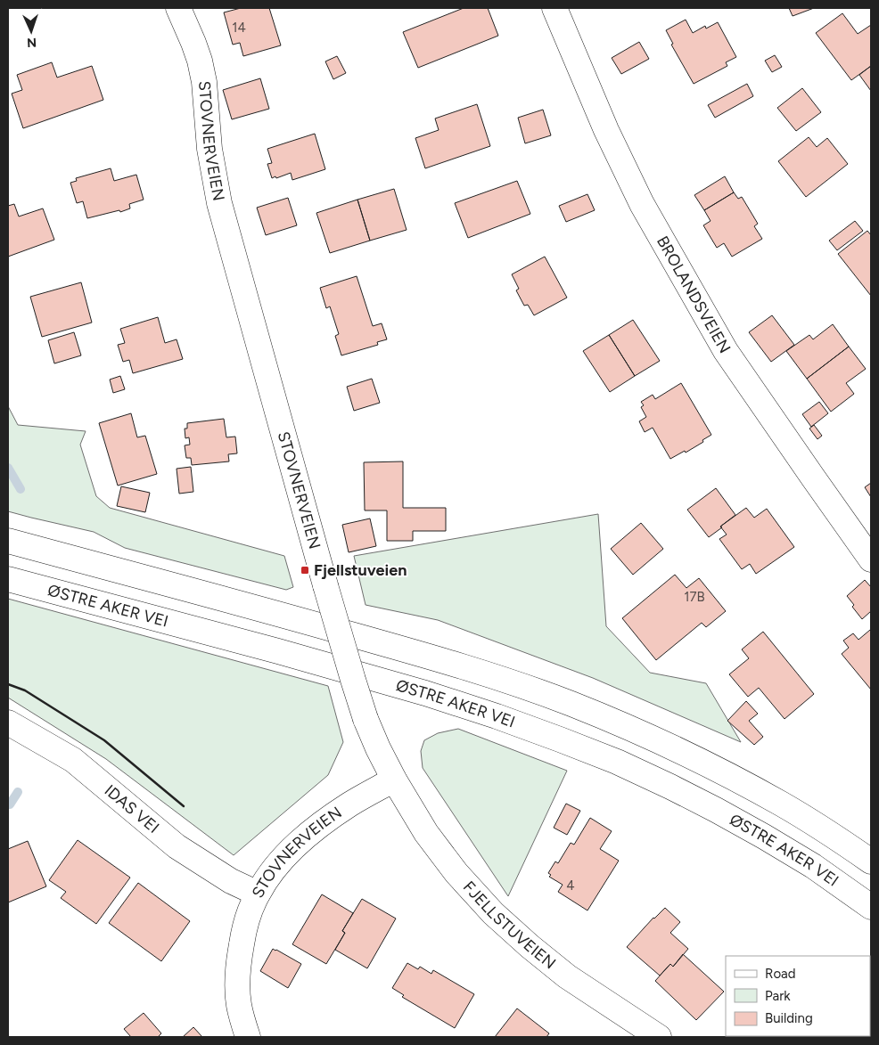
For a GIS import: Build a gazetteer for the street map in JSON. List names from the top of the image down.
{
  "streets": {
    "main road": [
      "STOVNERVEIEN",
      "BROLANDSVEIEN",
      "ØSTRE AKER VEI",
      "IDAS VEI",
      "FJELLSTUVEIEN"
    ]
  },
  "crossings": [
    ["STOVNERVEIEN", "IDAS VEI"],
    ["STOVNERVEIEN", "FJELLSTUVEIEN"]
  ],
  "places": {
    "transit": ["Fjellstuveien"]
  },
  "house_numbers": ["14", "17B", "4"],
  "legend": ["Road", "Park", "Building"],
  "north": "bottom"
}
